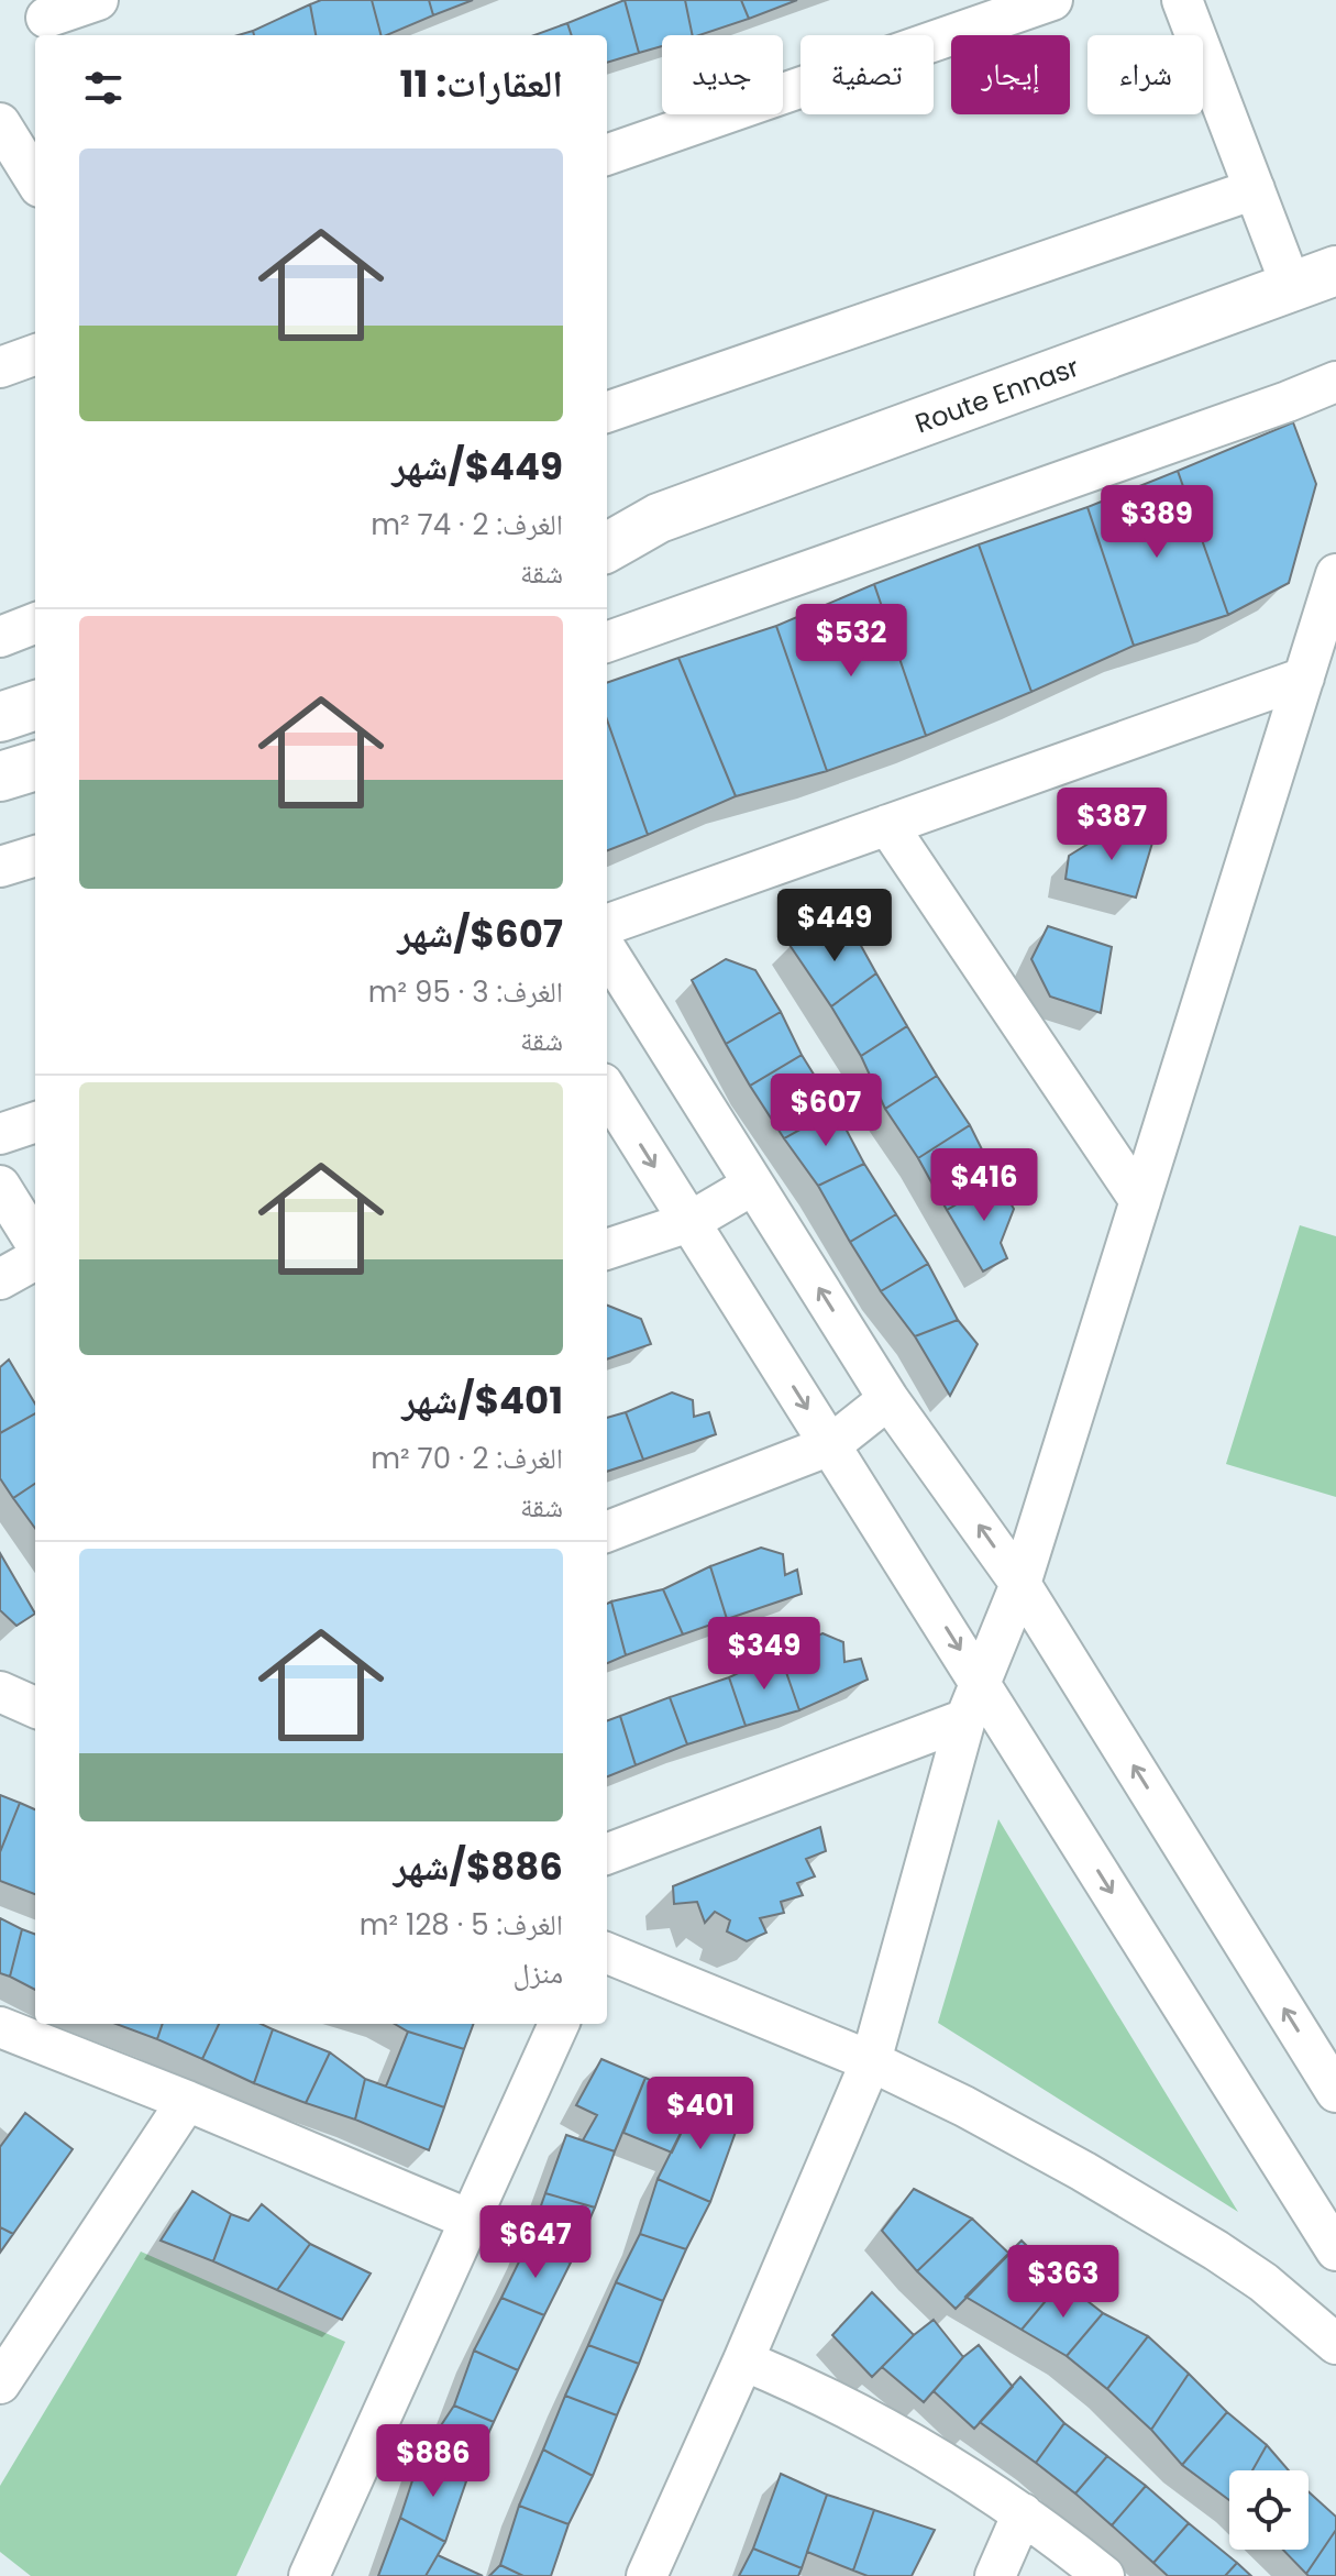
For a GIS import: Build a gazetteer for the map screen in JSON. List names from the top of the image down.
{
  "streets": {
    "main road": ["Route Ennasr"]
  },
  "page": {
    "chip": [
      "شراء",
      "إيجار",
      "تصفية",
      "جديد"
    ],
    "heading": "العقارات: 11",
    "list": [
      {
        "name": "$449/شهر",
        "note": "الغرف: 2 · 74 m² · شقة"
      },
      {
        "name": "$607/شهر",
        "note": "الغرف: 3 · 95 m² · شقة"
      },
      {
        "name": "$401/شهر",
        "note": "الغرف: 2 · 70 m² · شقة"
      },
      {
        "name": "$886/شهر",
        "note": "الغرف: 5 · 128 m² · منزل"
      }
    ],
    "price": [
      "$389",
      "$532",
      "$387",
      "$449",
      "$607",
      "$416",
      "$349",
      "$401",
      "$647",
      "$363",
      "$886"
    ]
  }
}
